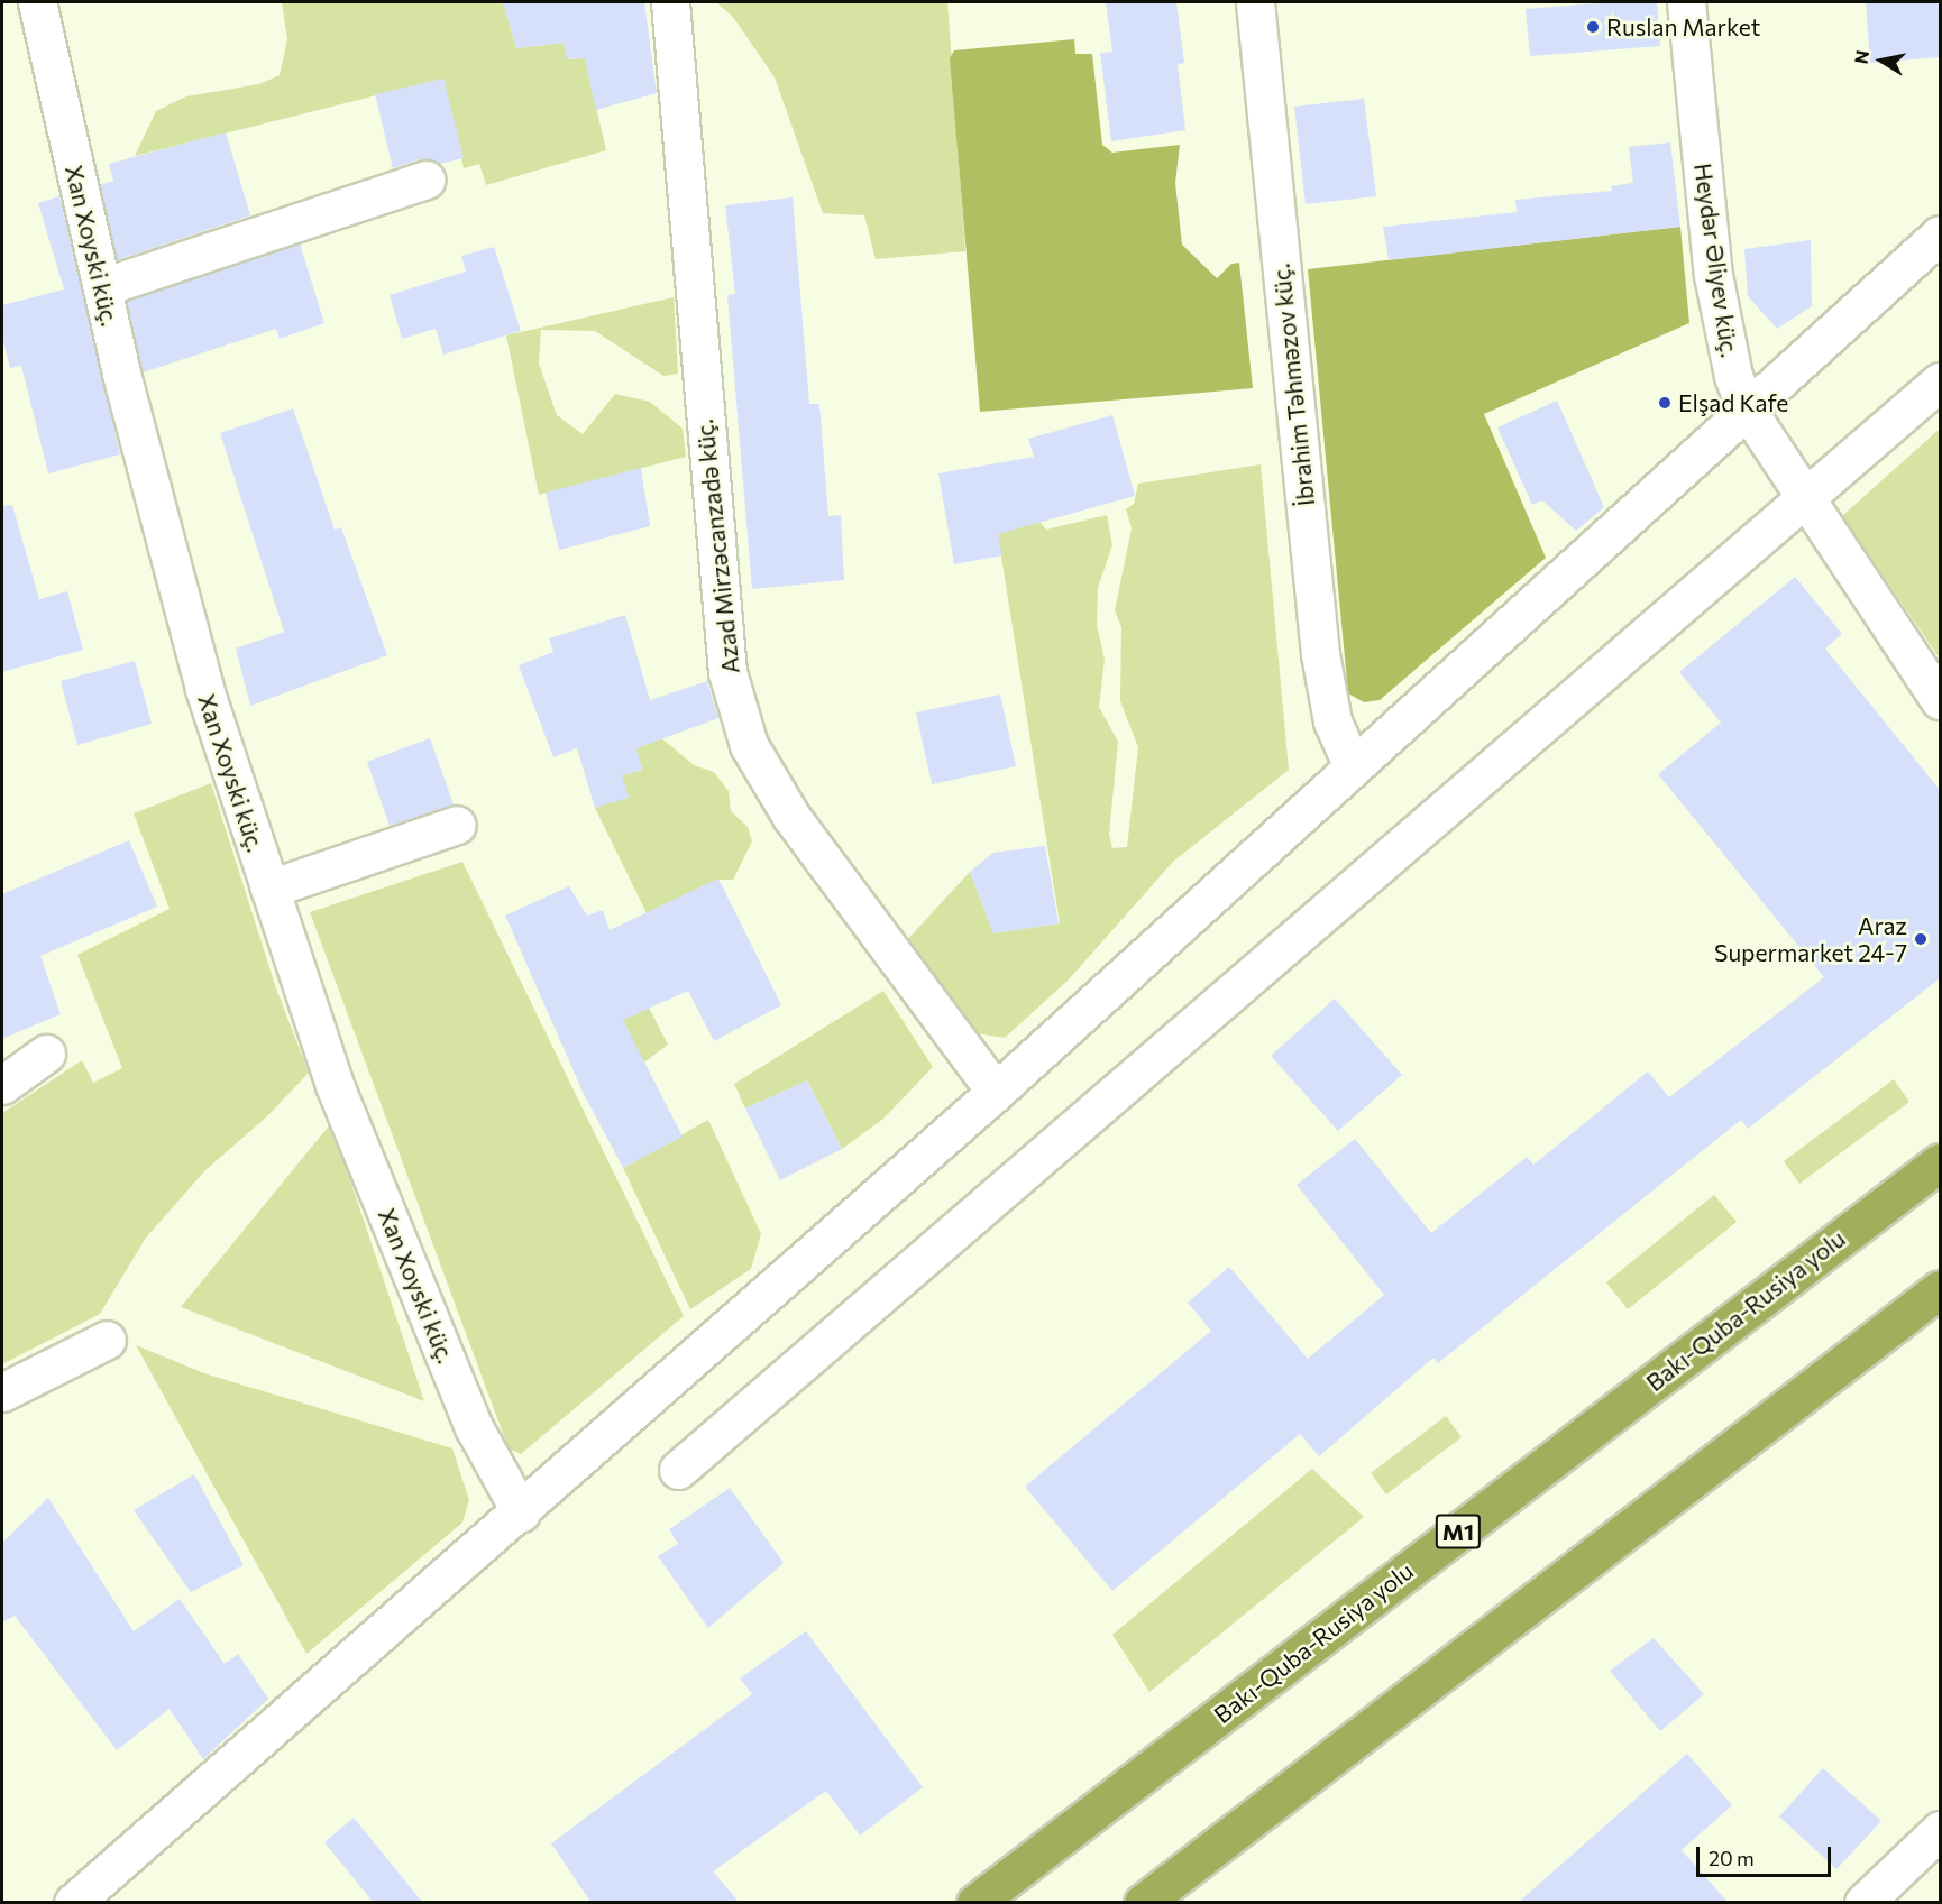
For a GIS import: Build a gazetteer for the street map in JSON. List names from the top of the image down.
{
  "streets": {
    "highway": ["Bakı-Quba-Rusiya yolu", "M1"],
    "street": [
      "Xan Xoyski küç.",
      "Heydər Əliyev küç.",
      "İbrahim Təhməzov küç.",
      "Azad Mirzəcanzadə küç."
    ]
  },
  "places": ["Ruslan Market", "Elşad Kafe", "Araz Supermarket 24-7"],
  "scale_bar": "20 m",
  "north": "left"
}
